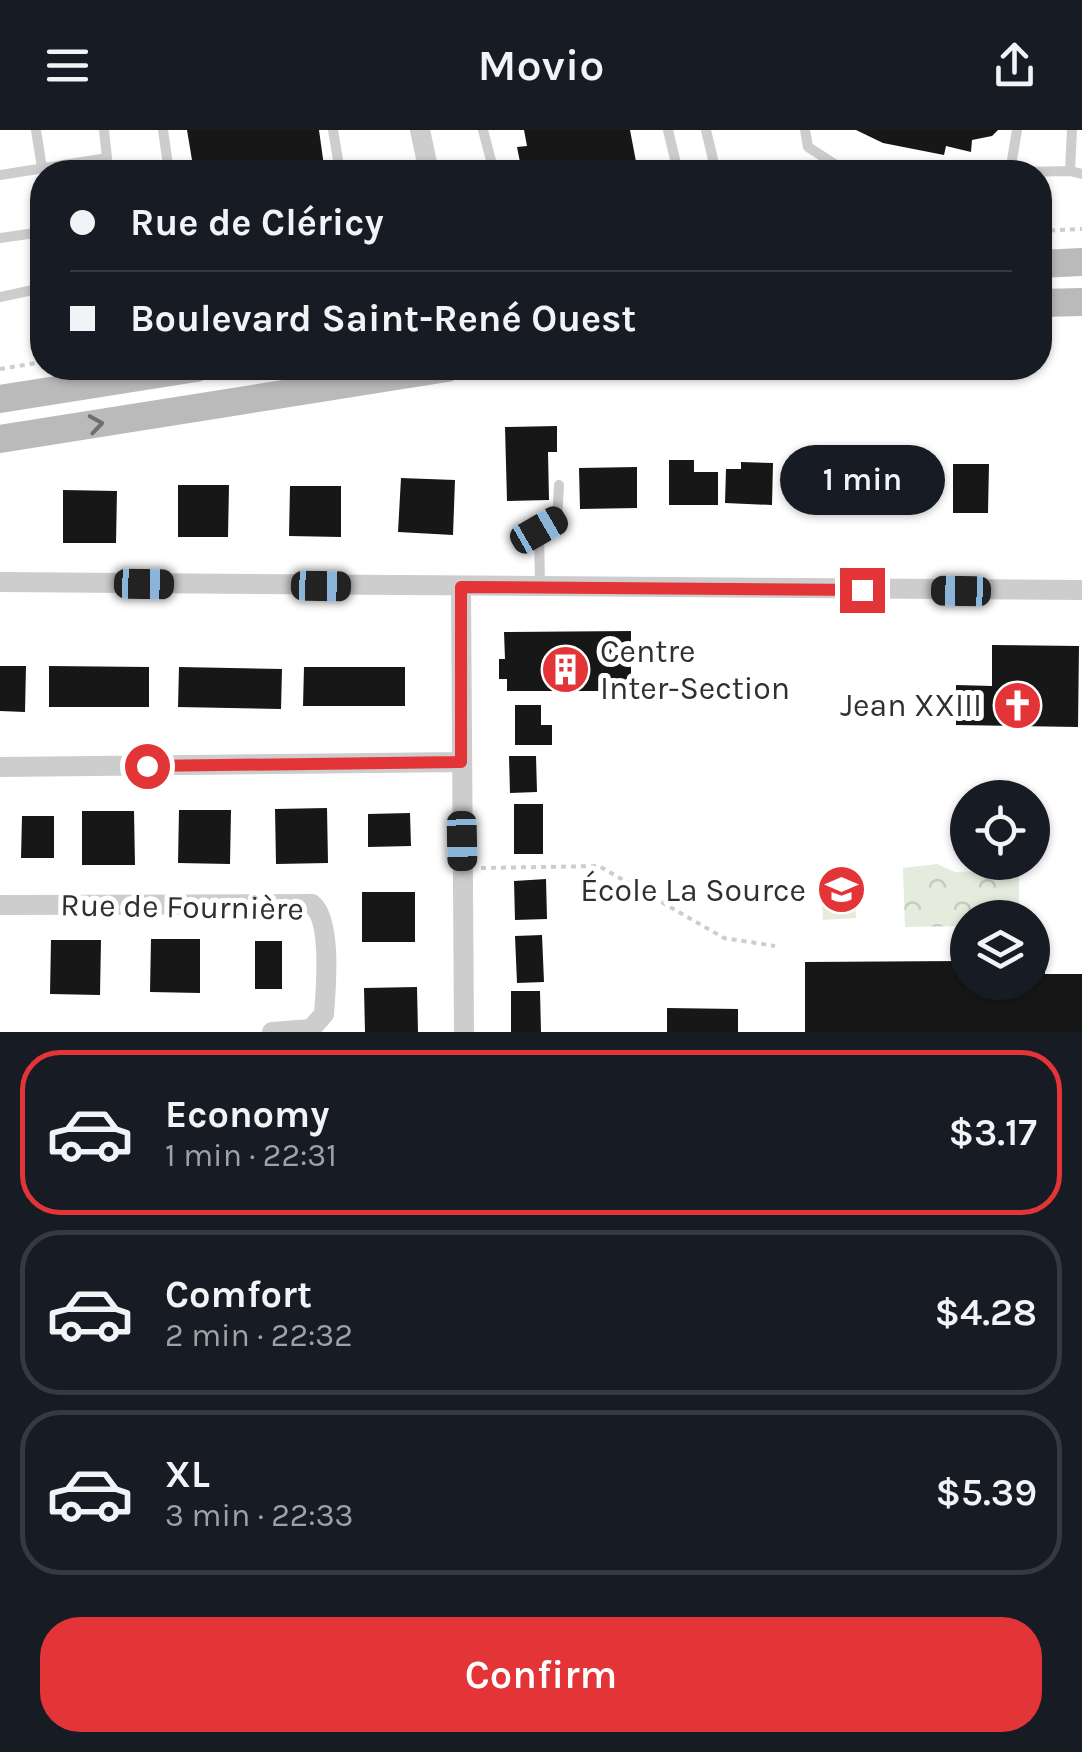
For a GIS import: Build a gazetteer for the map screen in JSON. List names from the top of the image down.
{
  "streets": {
    "street": ["Rue de Fournière"]
  },
  "places": {
    "building": ["Centre Inter-Section"],
    "church": ["Jean XXIII"],
    "school or university": ["École La Source"]
  },
  "page": {
    "header": "Movio",
    "banner": ["Rue de Cléricy", "Boulevard Saint-René Ouest"],
    "bubble": "1 min",
    "list": [
      {
        "name": "Economy",
        "note": "1 min · 22:31",
        "value": "$3.17"
      },
      {
        "name": "Comfort",
        "note": "2 min · 22:32",
        "value": "$4.28"
      },
      {
        "name": "XL",
        "note": "3 min · 22:33",
        "value": "$5.39"
      }
    ],
    "buttons": "Confirm"
  }
}
